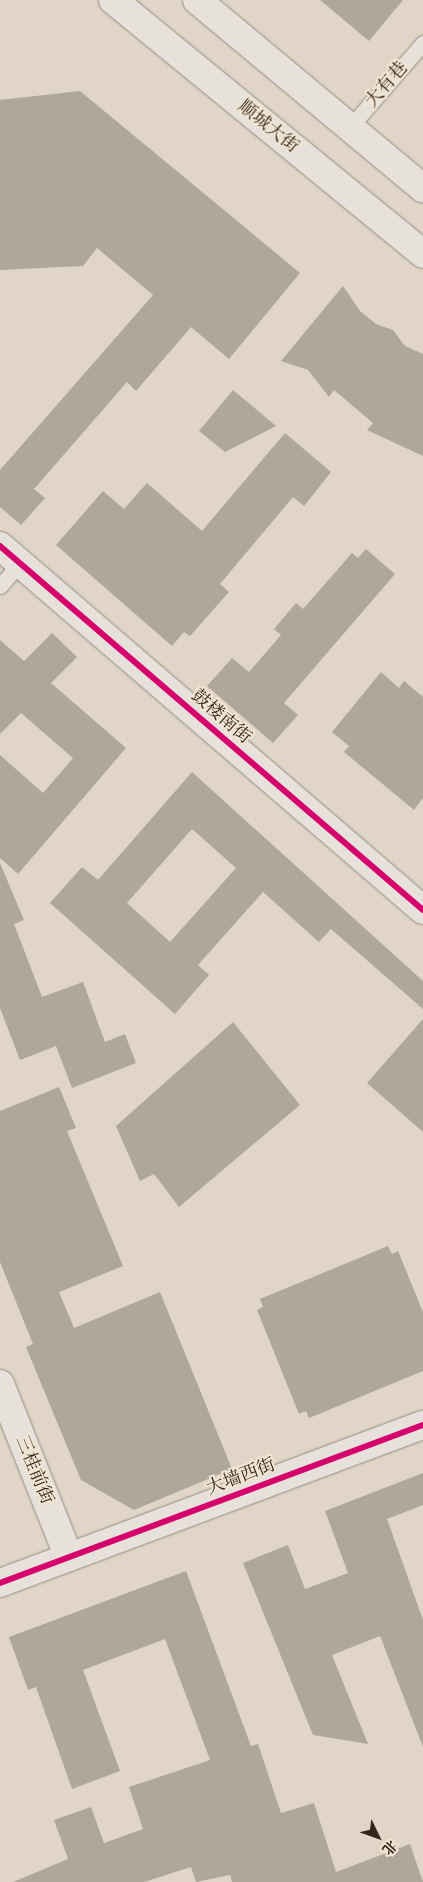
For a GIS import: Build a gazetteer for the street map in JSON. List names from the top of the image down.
{
  "streets": {
    "street": [
      "顺城大街",
      "鼓楼南街",
      "三桂前街",
      "大墙西街"
    ],
    "lane": ["大有巷"]
  },
  "crossings": [
    ["三桂前街", "大墙西街"]
  ],
  "north": "bottom right"
}
